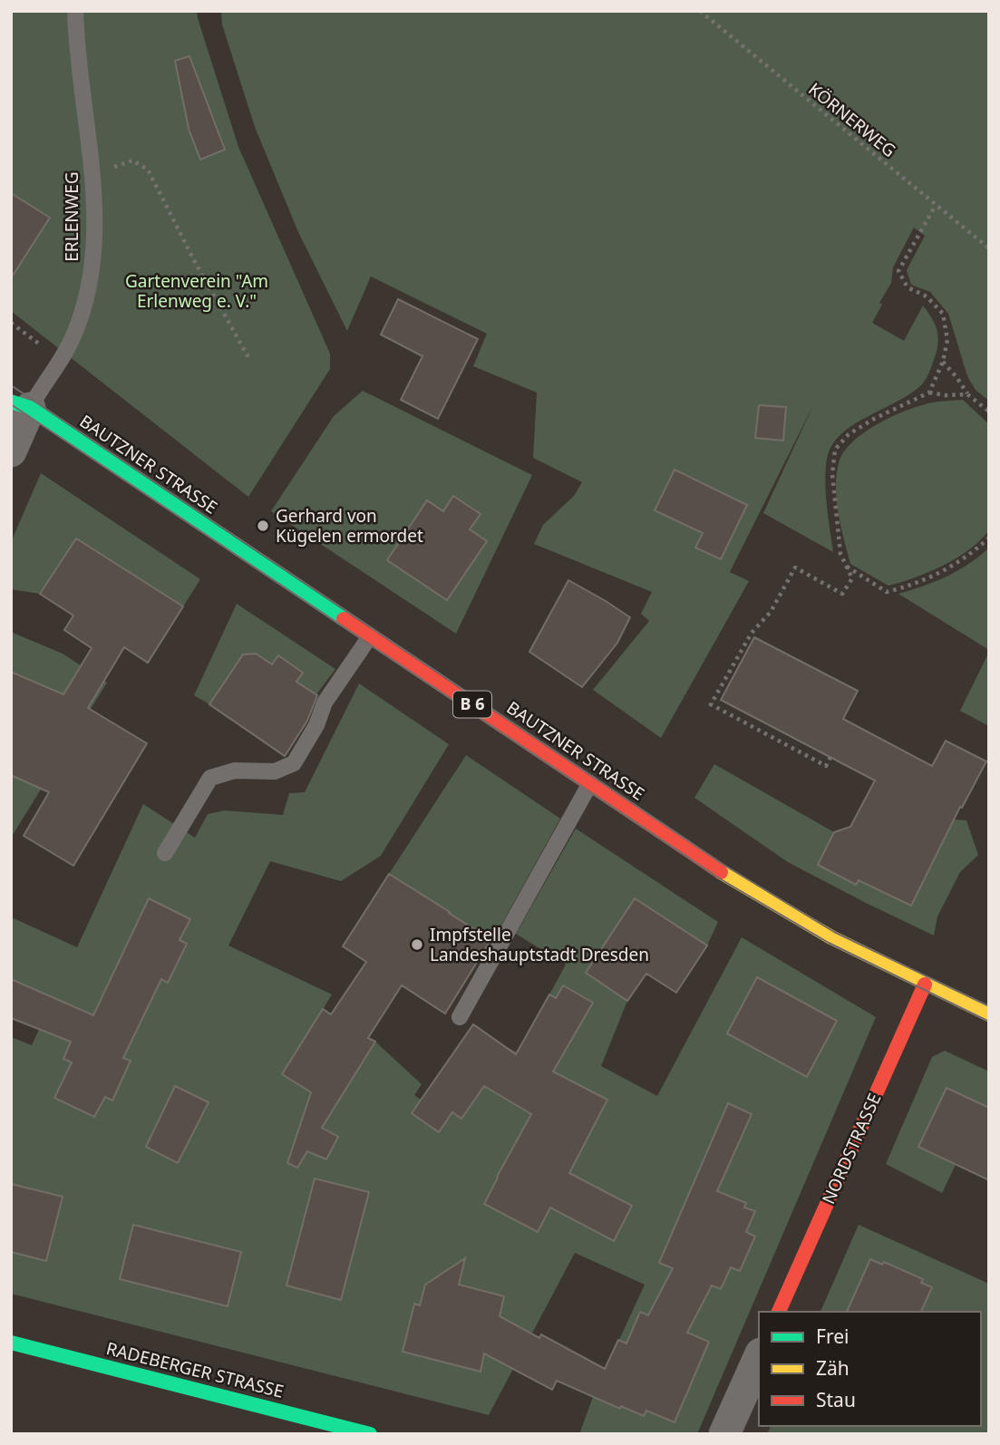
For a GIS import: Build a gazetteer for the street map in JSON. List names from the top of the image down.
{
  "streets": {
    "main road": [
      "BAUTZNER STRASSE",
      "B 6",
      "NORDSTRASSE",
      "RADEBERGER STRASSE"
    ],
    "lane": ["ERLENWEG"],
    "path": ["KÖRNERWEG"]
  },
  "crossings": [
    ["ERLENWEG", "BAUTZNER STRASSE"],
    ["BAUTZNER STRASSE", "NORDSTRASSE"]
  ],
  "parks": ["Gartenverein \"Am Erlenweg e. V.\""],
  "places": ["Gerhard von Kügelen ermordet", "Impfstelle Landeshauptstadt Dresden"],
  "legend": ["Frei", "Zäh", "Stau"]
}
